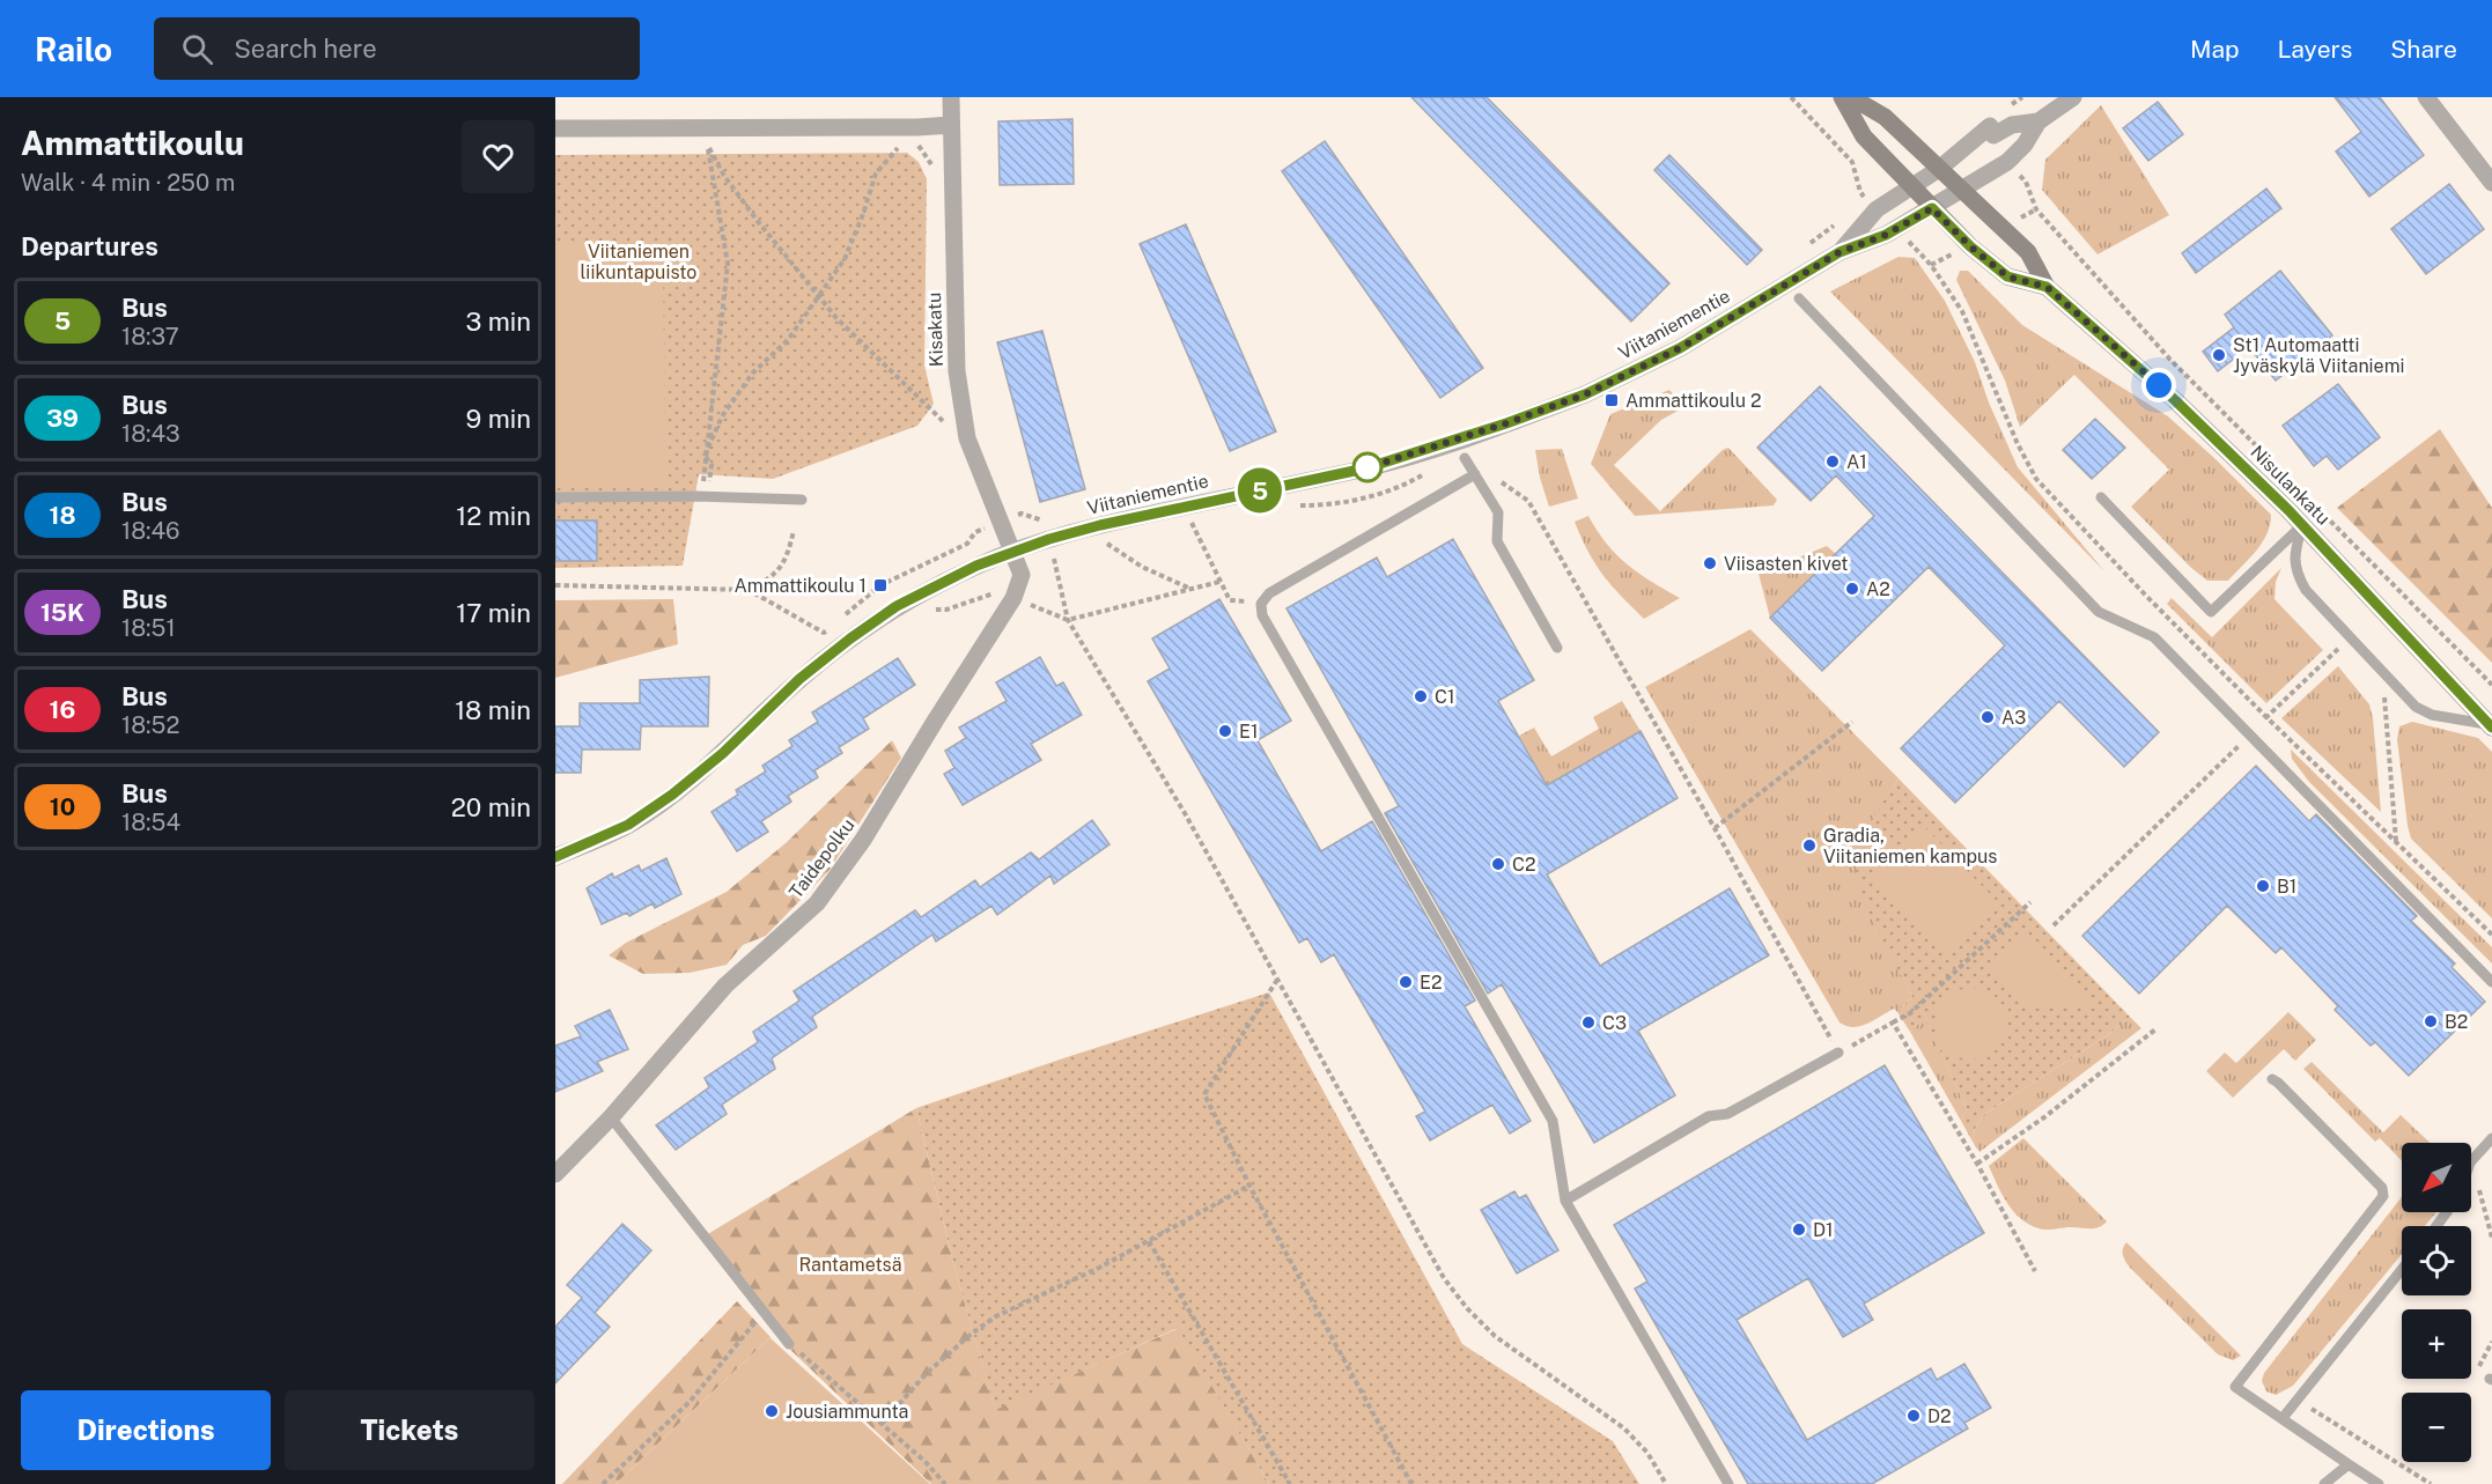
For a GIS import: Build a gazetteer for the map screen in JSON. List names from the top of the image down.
{
  "streets": {
    "main road": ["Nisulankatu"],
    "street": ["Viitaniementie", "Kisakatu", "Taidepolku"]
  },
  "crossings": [
    ["Viitaniementie", "Kisakatu"],
    ["Viitaniementie", "Nisulankatu"],
    ["Viitaniementie", "Taidepolku"],
    ["Kisakatu", "Taidepolku"]
  ],
  "parks": ["Viitaniemen liikuntapuisto", "Rantametsä"],
  "places": {
    "other": [
      "St1 Automaatti Jyväskylä Viitaniemi",
      "A1",
      "Viisasten kivet",
      "A2",
      "C1",
      "A3",
      "E1",
      "Gradia, Viitaniemen kampus",
      "C2",
      "B1",
      "E2",
      "B2",
      "C3",
      "D1",
      "Jousiammunta",
      "D2"
    ],
    "transit": ["Ammattikoulu 2", "Ammattikoulu 1"]
  },
  "lines": ["bus line 5"],
  "north": "bottom left",
  "page": {
    "header": "Railo",
    "search": "Search here",
    "nav": ["Map", "Layers", "Share"],
    "heading": [
      ["Ammattikoulu", "Walk · 4 min · 250 m"],
      "Departures"
    ],
    "on_map": "5",
    "list": [
      {
        "mark": "5",
        "name": "Bus",
        "note": "18:37",
        "value": "3 min"
      },
      {
        "mark": "39",
        "name": "Bus",
        "note": "18:43",
        "value": "9 min"
      },
      {
        "mark": "18",
        "name": "Bus",
        "note": "18:46",
        "value": "12 min"
      },
      {
        "mark": "15K",
        "name": "Bus",
        "note": "18:51",
        "value": "17 min"
      },
      {
        "mark": "16",
        "name": "Bus",
        "note": "18:52",
        "value": "18 min"
      },
      {
        "mark": "10",
        "name": "Bus",
        "note": "18:54",
        "value": "20 min"
      }
    ],
    "map_buttons": ["+", "−"],
    "buttons": ["Directions", "Tickets"]
  }
}
